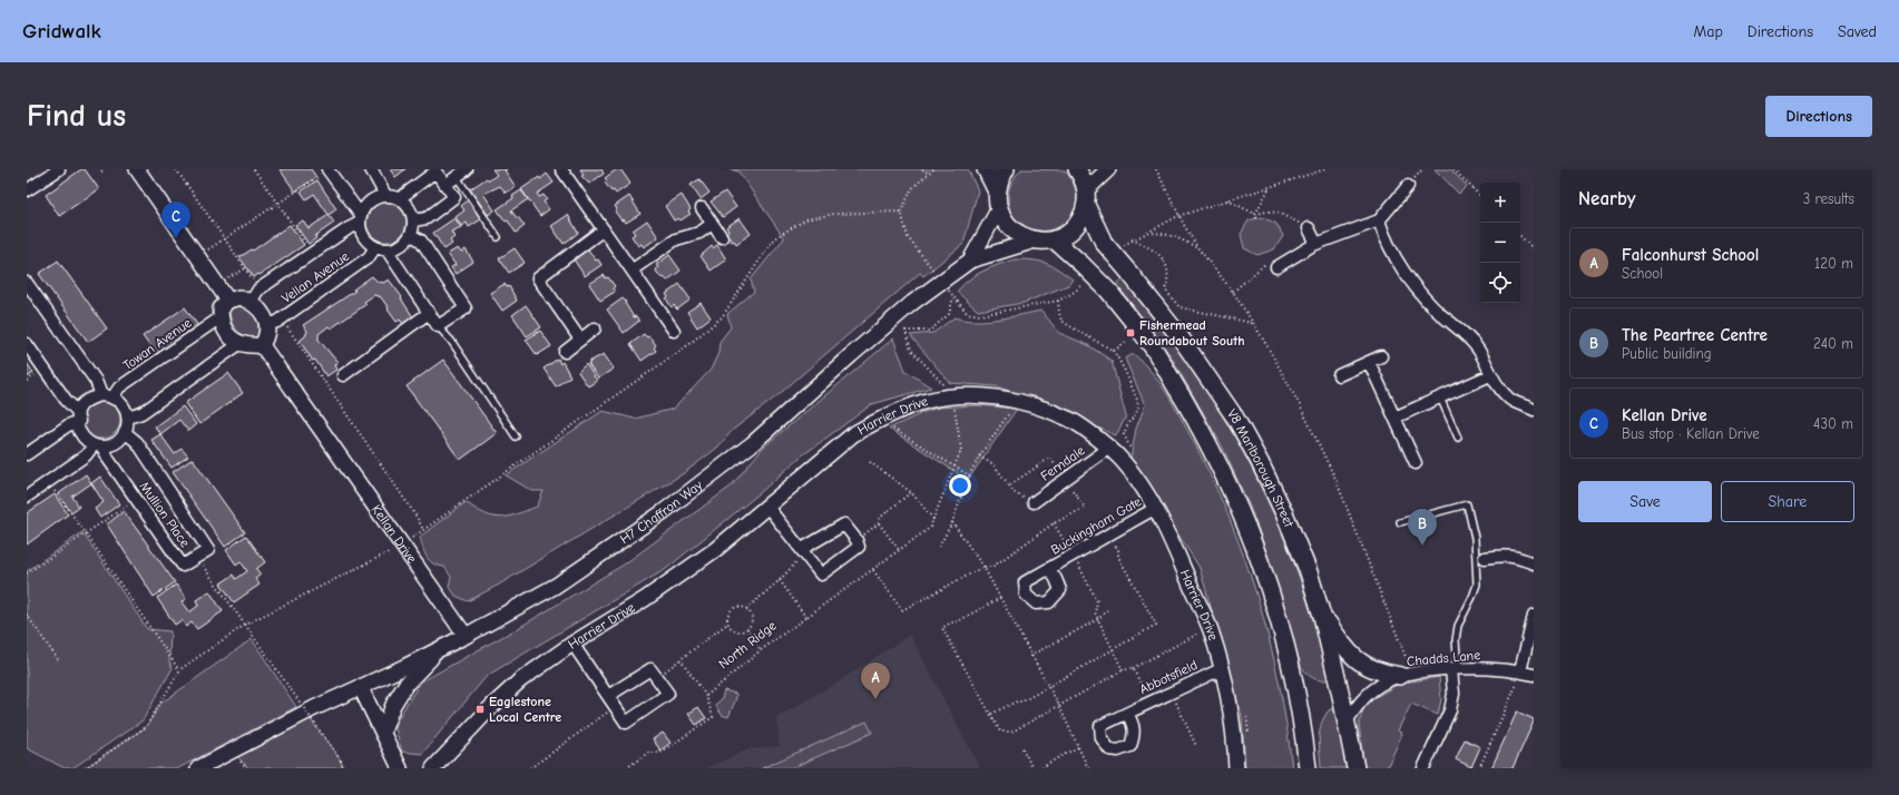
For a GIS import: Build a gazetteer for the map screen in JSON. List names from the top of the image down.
{
  "streets": {
    "main road": ["V8 Marlborough Street"],
    "street": [
      "Vellan Avenue",
      "Towan Avenue",
      "Harrier Drive",
      "Ferndale",
      "H7 Chaffron Way",
      "Mullion Place",
      "Buckingham Gate",
      "Kellan Drive",
      "Chadds Lane",
      "Abbotsfield"
    ],
    "path": ["North Ridge"]
  },
  "crossings": [
    ["Vellan Avenue", "Towan Avenue"],
    ["Vellan Avenue", "Kellan Drive"],
    ["Towan Avenue", "Mullion Place"],
    ["Towan Avenue", "Kellan Drive"],
    ["Harrier Drive", "Ferndale"],
    ["Harrier Drive", "Buckingham Gate"],
    ["Harrier Drive", "North Ridge"],
    ["Harrier Drive", "Abbotsfield"],
    ["V8 Marlborough Street", "Chadds Lane"],
    ["H7 Chaffron Way", "Kellan Drive"]
  ],
  "places": {
    "transit": ["Fishermead Roundabout South", "Eaglestone Local Centre"]
  },
  "page": {
    "header": "Gridwalk",
    "nav": ["Map", "Directions", "Saved"],
    "buttons": [
      "Directions",
      ["Save", "Share"]
    ],
    "title": "Find us",
    "heading": ["Nearby", "3 results"],
    "map_buttons": ["+", "−"],
    "pins": ["C", "B", "A"],
    "list": [
      {
        "mark": "A",
        "name": "Falconhurst School",
        "note": "School",
        "value": "120 m"
      },
      {
        "mark": "B",
        "name": "The Peartree Centre",
        "note": "Public building",
        "value": "240 m"
      },
      {
        "mark": "C",
        "name": "Kellan Drive",
        "note": "Bus stop · Kellan Drive",
        "value": "430 m"
      }
    ]
  }
}
